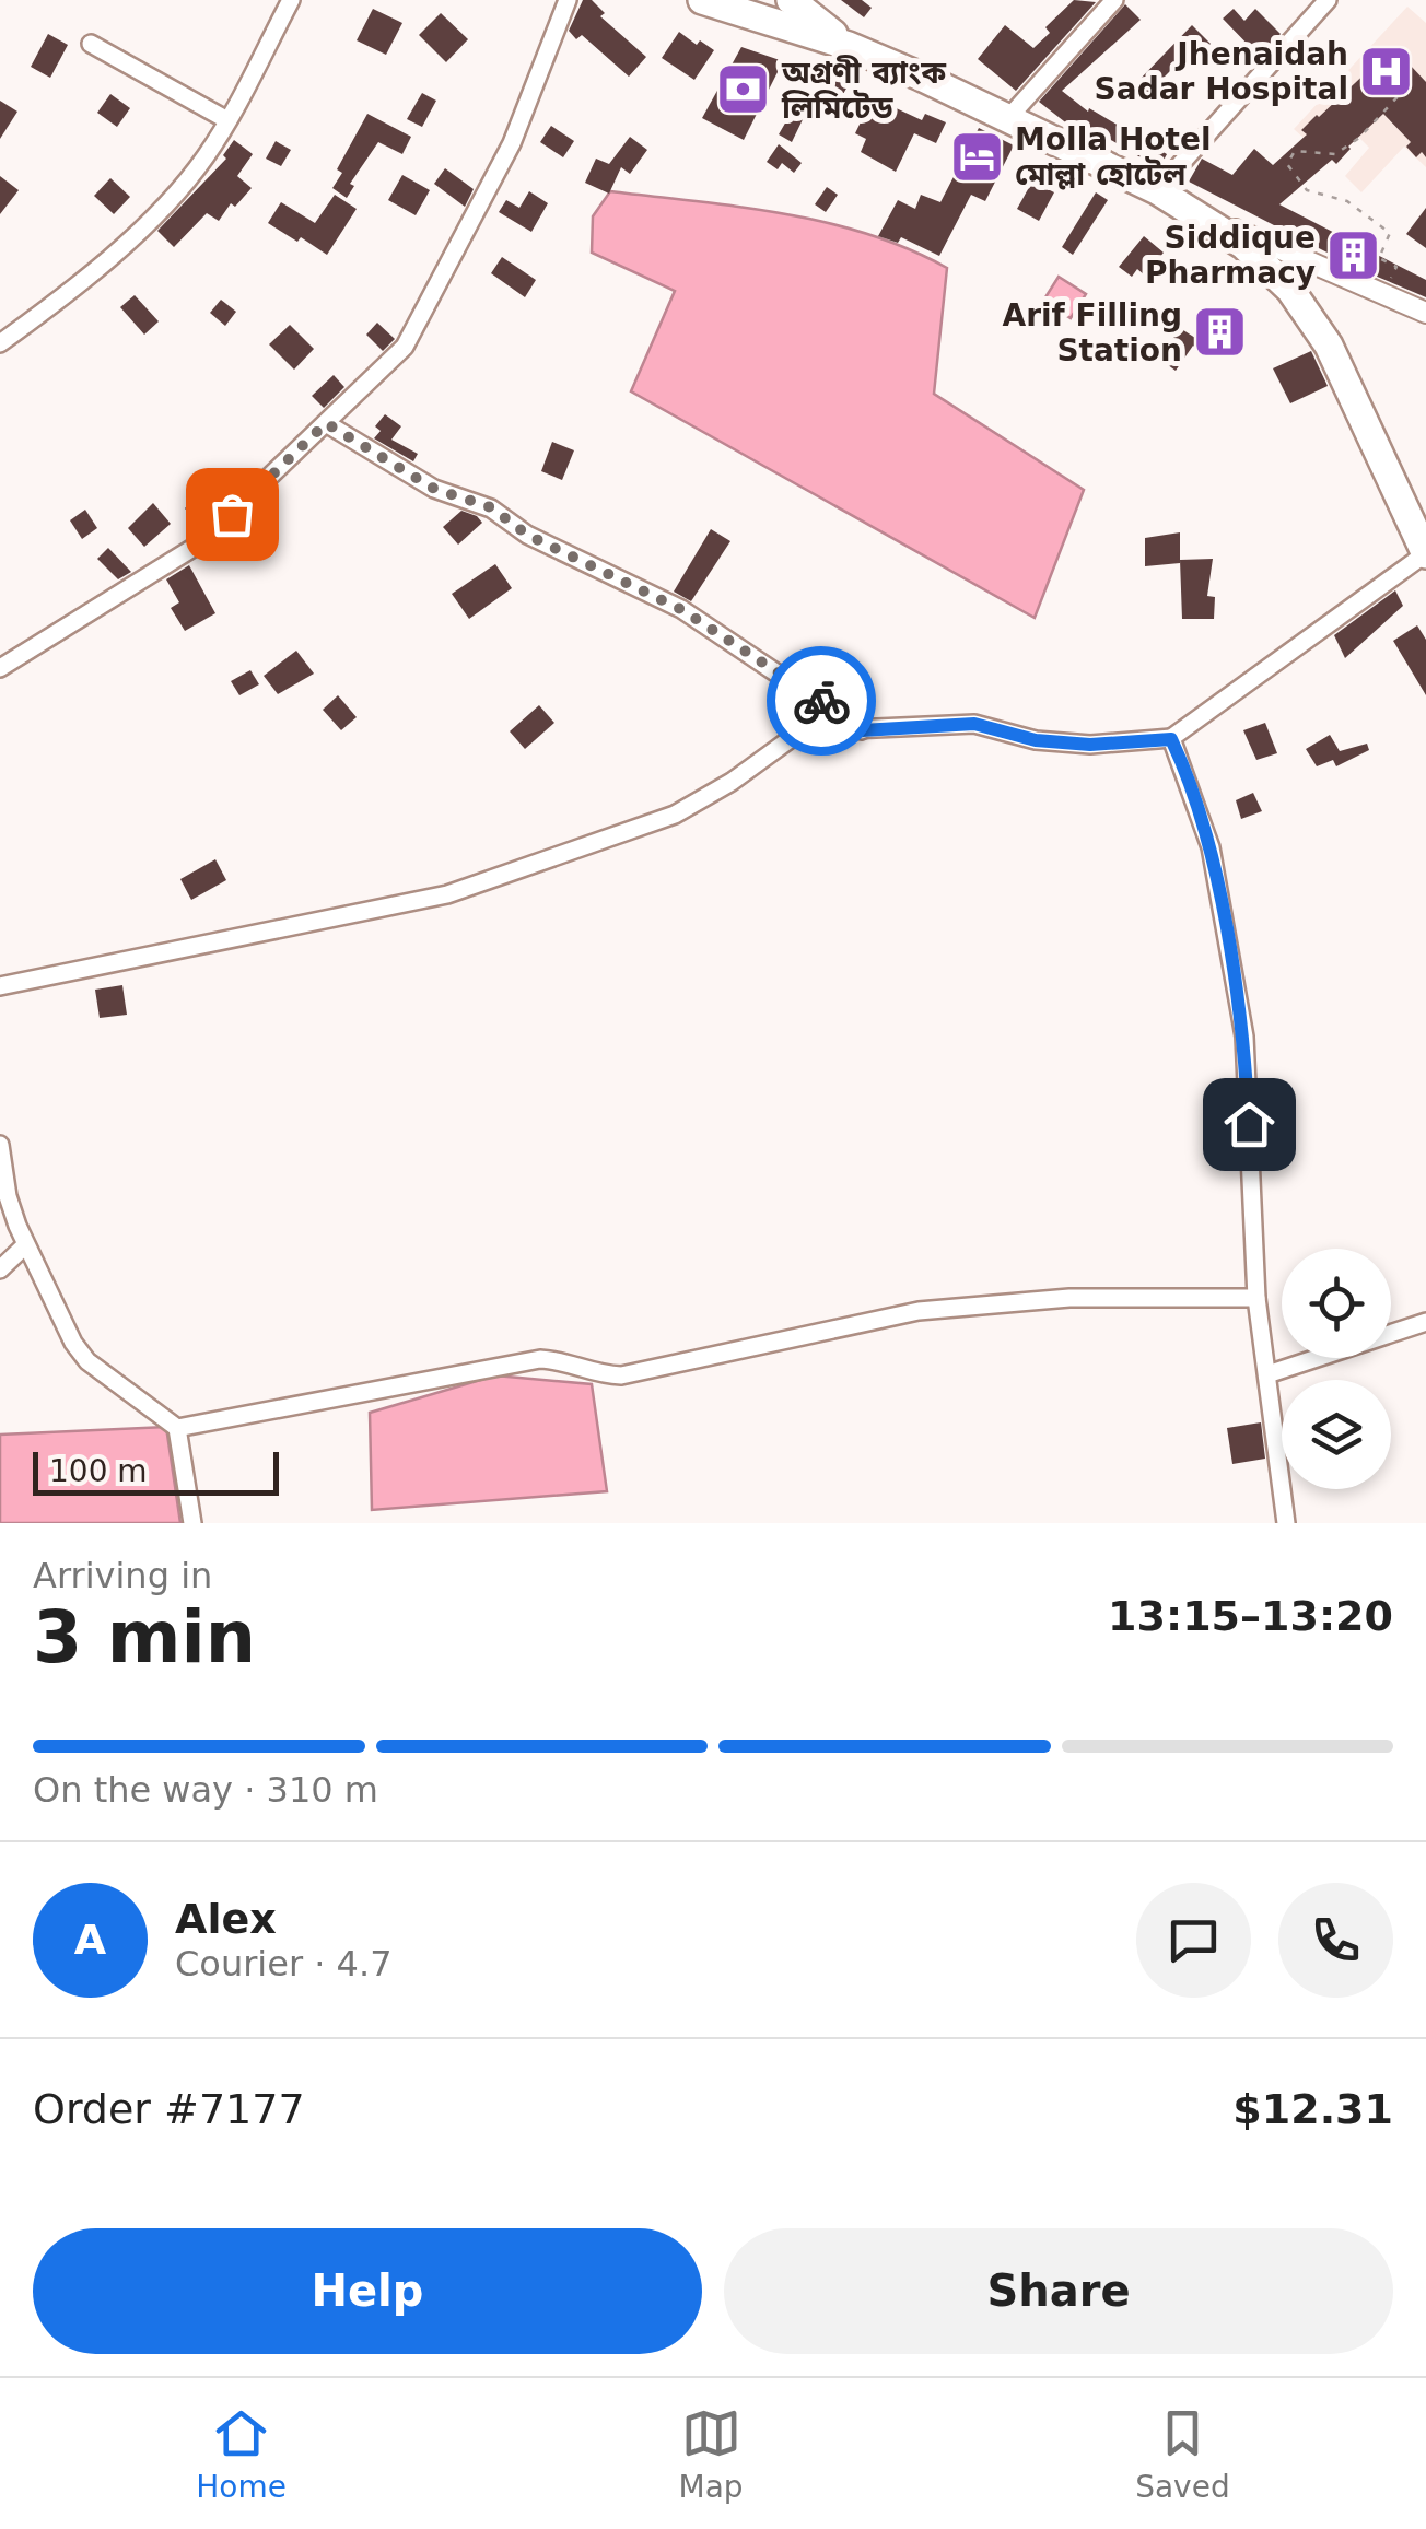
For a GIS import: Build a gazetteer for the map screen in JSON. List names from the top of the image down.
{
  "places": {
    "hospital": ["Jhenaidah Sadar Hospital"],
    "bank": ["অগ্রণী ব্যাংক লিমিটেড"],
    "hotel": ["Molla Hotel মোল্লা হোটেল"],
    "building": ["Siddique Pharmacy", "Arif Filling Station"]
  },
  "scale_bar": "100 m",
  "page": {
    "scale": "100 m",
    "heading": ["3 min", "Arriving in", "13:15–13:20"],
    "panel": [
      "Alex",
      "Courier · 4.7",
      "Order #7177",
      "$12.31"
    ],
    "bar": "On the way · 310 m",
    "round": "A",
    "buttons": ["Help", "Share"],
    "tabs": ["Home", "Map", "Saved"]
  }
}
